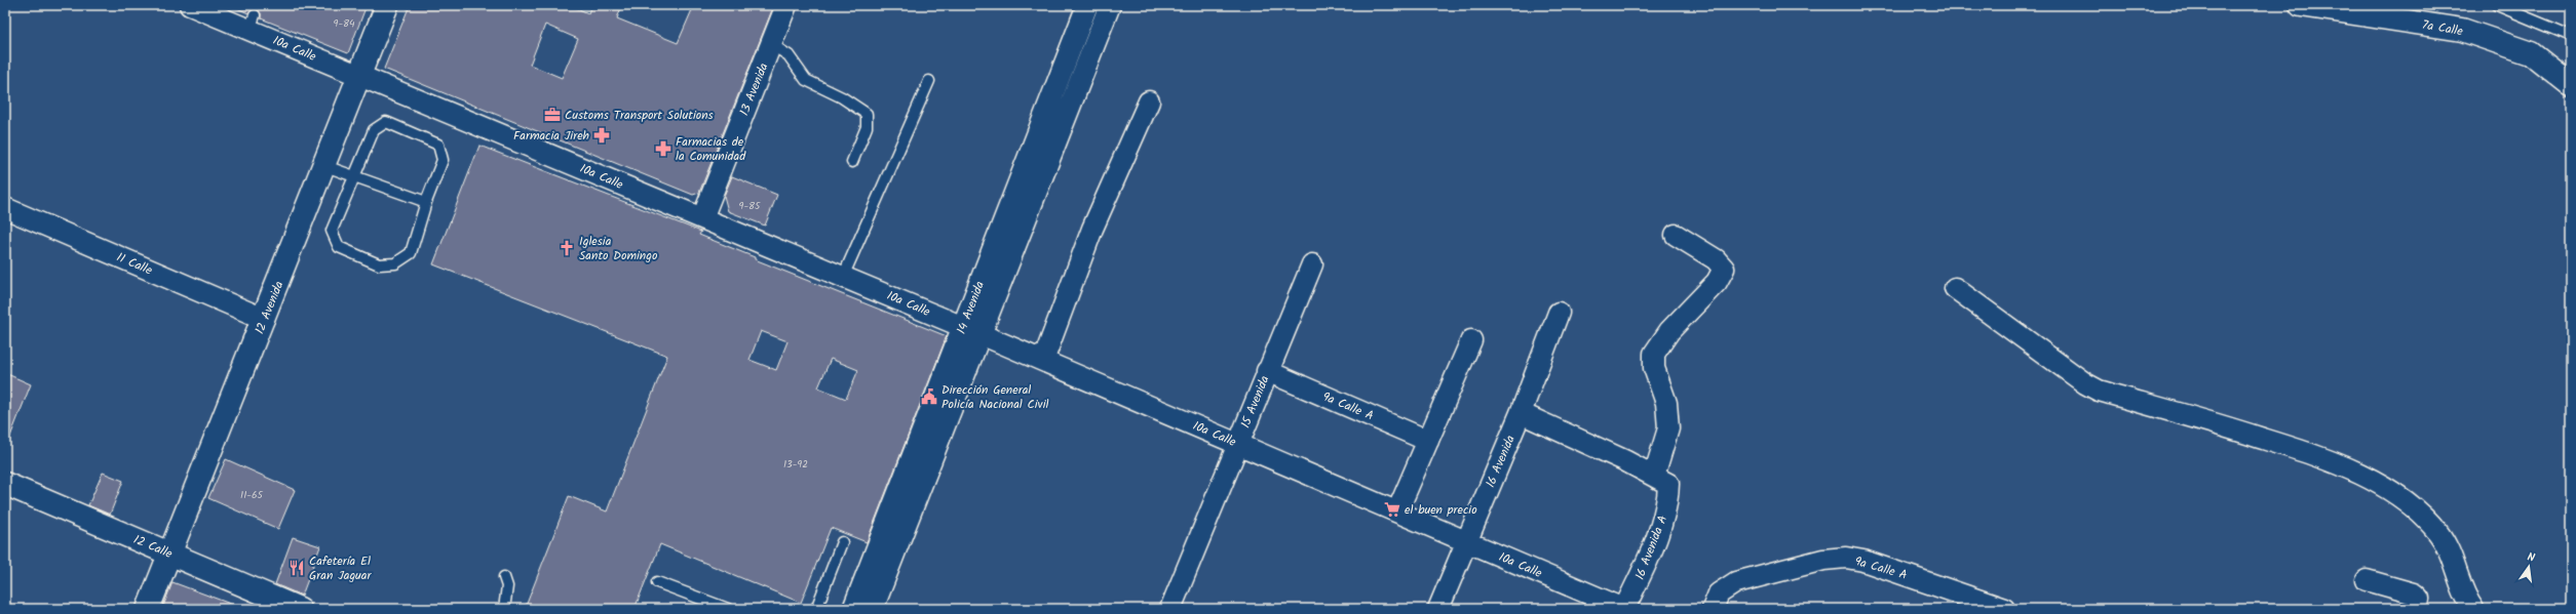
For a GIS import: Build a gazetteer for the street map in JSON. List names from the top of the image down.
{
  "streets": {
    "street": [
      "7a Calle",
      "10a Calle",
      "13 Avenida",
      "11 Calle",
      "12 Avenida",
      "14 Avenida",
      "15 Avenida",
      "9a Calle A",
      "16 Avenida",
      "12 Calle",
      "16 Avenida A"
    ]
  },
  "crossings": [
    ["10a Calle", "13 Avenida"],
    ["10a Calle", "12 Avenida"],
    ["10a Calle", "14 Avenida"],
    ["10a Calle", "15 Avenida"],
    ["10a Calle", "16 Avenida"],
    ["10a Calle", "16 Avenida A"],
    ["11 Calle", "12 Avenida"],
    ["12 Avenida", "12 Calle"],
    ["15 Avenida", "9a Calle A"]
  ],
  "places": {
    "office": ["Customs Transport Solutions"],
    "pharmacy": ["Farmacia Jireh", "Farmacias de la Comunidad"],
    "church": ["Iglesia Santo Domingo"],
    "public building": ["Dirección General Policía Nacional Civil"],
    "supermarket": ["el buen precio"],
    "restaurant": ["Cafetería El Gran Jaguar"]
  },
  "house_numbers": [
    "9-84",
    "9-85",
    "13-92",
    "11-65"
  ],
  "north": "top"
}
